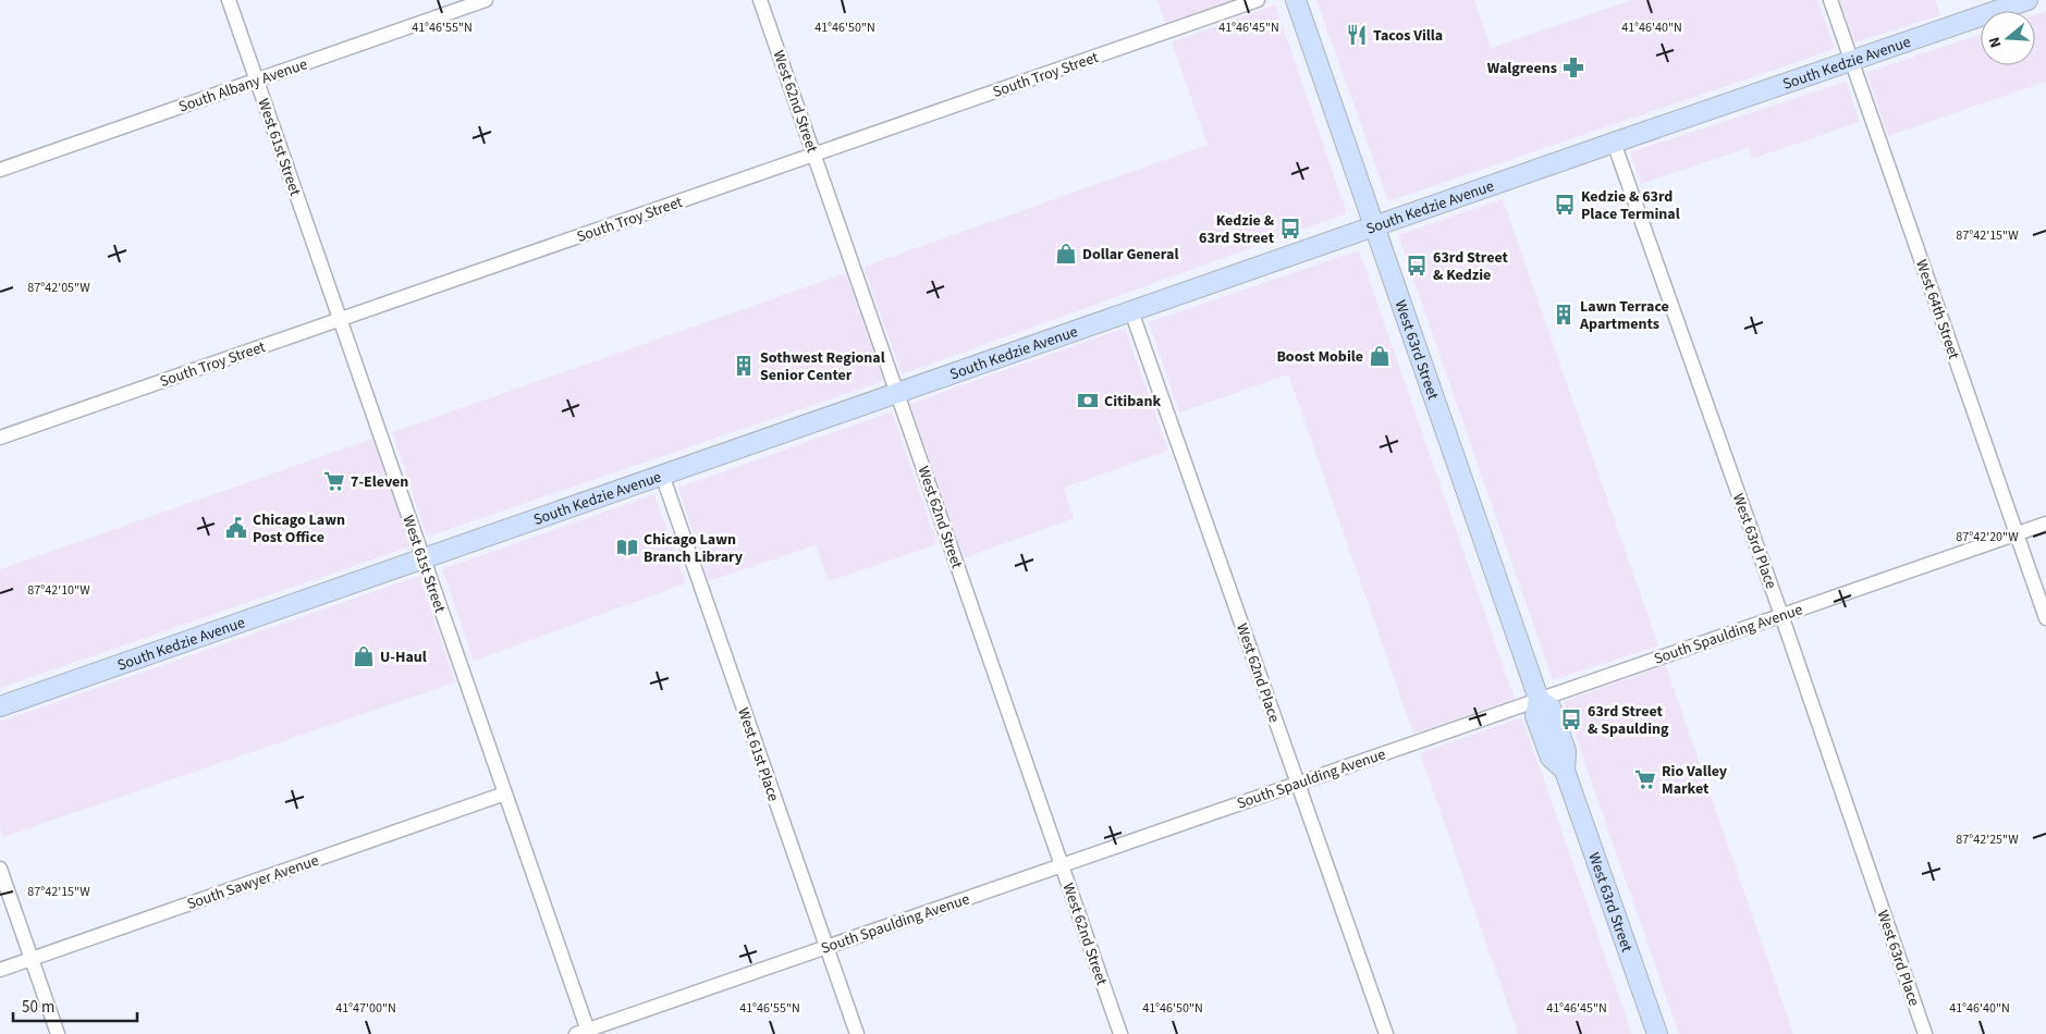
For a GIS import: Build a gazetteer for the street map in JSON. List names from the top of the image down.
{
  "streets": {
    "main road": ["South Kedzie Avenue", "West 63rd Street"],
    "street": [
      "South Troy Street",
      "South Albany Avenue",
      "West 62nd Street",
      "West 61st Street",
      "West 64th Street",
      "West 63rd Place",
      "South Spaulding Avenue",
      "West 62nd Place",
      "West 61st Place",
      "South Sawyer Avenue"
    ]
  },
  "crossings": [
    ["South Kedzie Avenue", "West 62nd Street"],
    ["South Kedzie Avenue", "West 61st Street"],
    ["South Kedzie Avenue", "West 64th Street"],
    ["South Kedzie Avenue", "West 63rd Street"],
    ["South Kedzie Avenue", "West 63rd Place"],
    ["South Kedzie Avenue", "West 62nd Place"],
    ["South Kedzie Avenue", "West 61st Place"],
    ["South Troy Street", "West 62nd Street"],
    ["South Troy Street", "West 61st Street"],
    ["South Albany Avenue", "West 61st Street"],
    ["West 62nd Street", "South Spaulding Avenue"],
    ["West 61st Street", "South Spaulding Avenue"],
    ["West 61st Street", "South Sawyer Avenue"],
    ["West 64th Street", "South Spaulding Avenue"],
    ["West 63rd Street", "South Spaulding Avenue"],
    ["West 63rd Place", "South Spaulding Avenue"],
    ["South Spaulding Avenue", "West 62nd Place"],
    ["South Spaulding Avenue", "West 61st Place"]
  ],
  "places": {
    "restaurant": ["Tacos Villa"],
    "pharmacy": ["Walgreens"],
    "bus stop": [
      "Kedzie & 63rd Place Terminal",
      "Kedzie & 63rd Street",
      "63rd Street & Kedzie",
      "63rd Street & Spaulding"
    ],
    "shop": ["Dollar General", "Boost Mobile", "U-Haul"],
    "building": ["Lawn Terrace Apartments", "Sothwest Regional Senior Center"],
    "bank": ["Citibank"],
    "supermarket": ["7-Eleven", "Rio Valley Market"],
    "public building": ["Chicago Lawn Post Office"],
    "library": ["Chicago Lawn Branch Library"]
  },
  "scale_bar": "50 m",
  "north": "left",
  "coordinates": [
    "41°46'55\"N",
    "41°46'50\"N",
    "41°46'45\"N",
    "41°46'40\"N",
    "87°42'15\"W",
    "87°42'05\"W",
    "87°42'20\"W",
    "87°42'10\"W",
    "87°42'25\"W",
    "41°47'00\"N"
  ]
}
